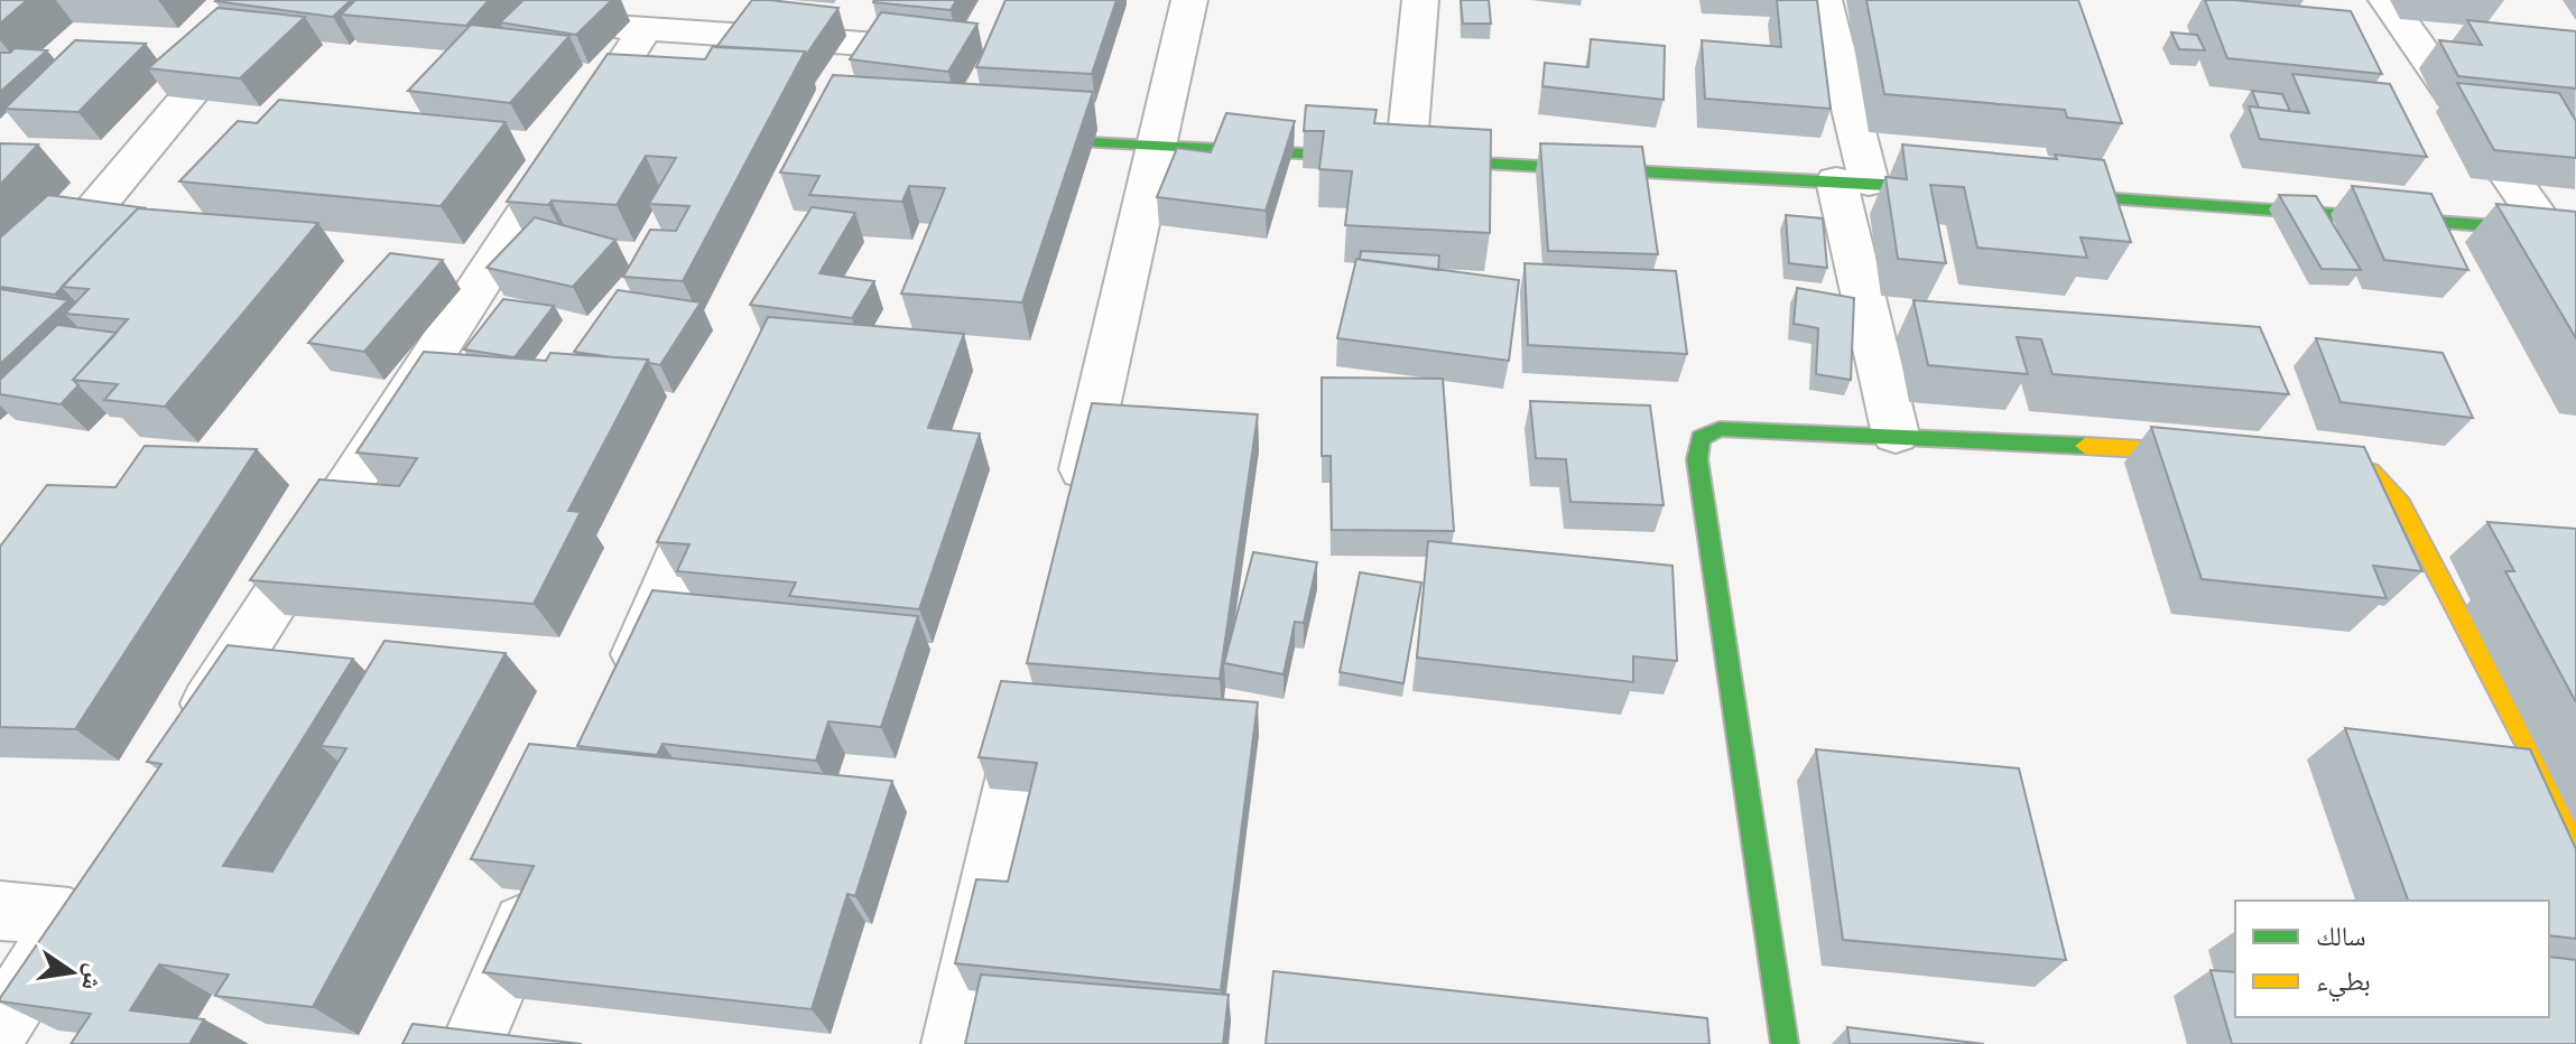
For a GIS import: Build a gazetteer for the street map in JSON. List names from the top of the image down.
{
  "legend": ["سالك", "بطيء"],
  "north": "right"
}
